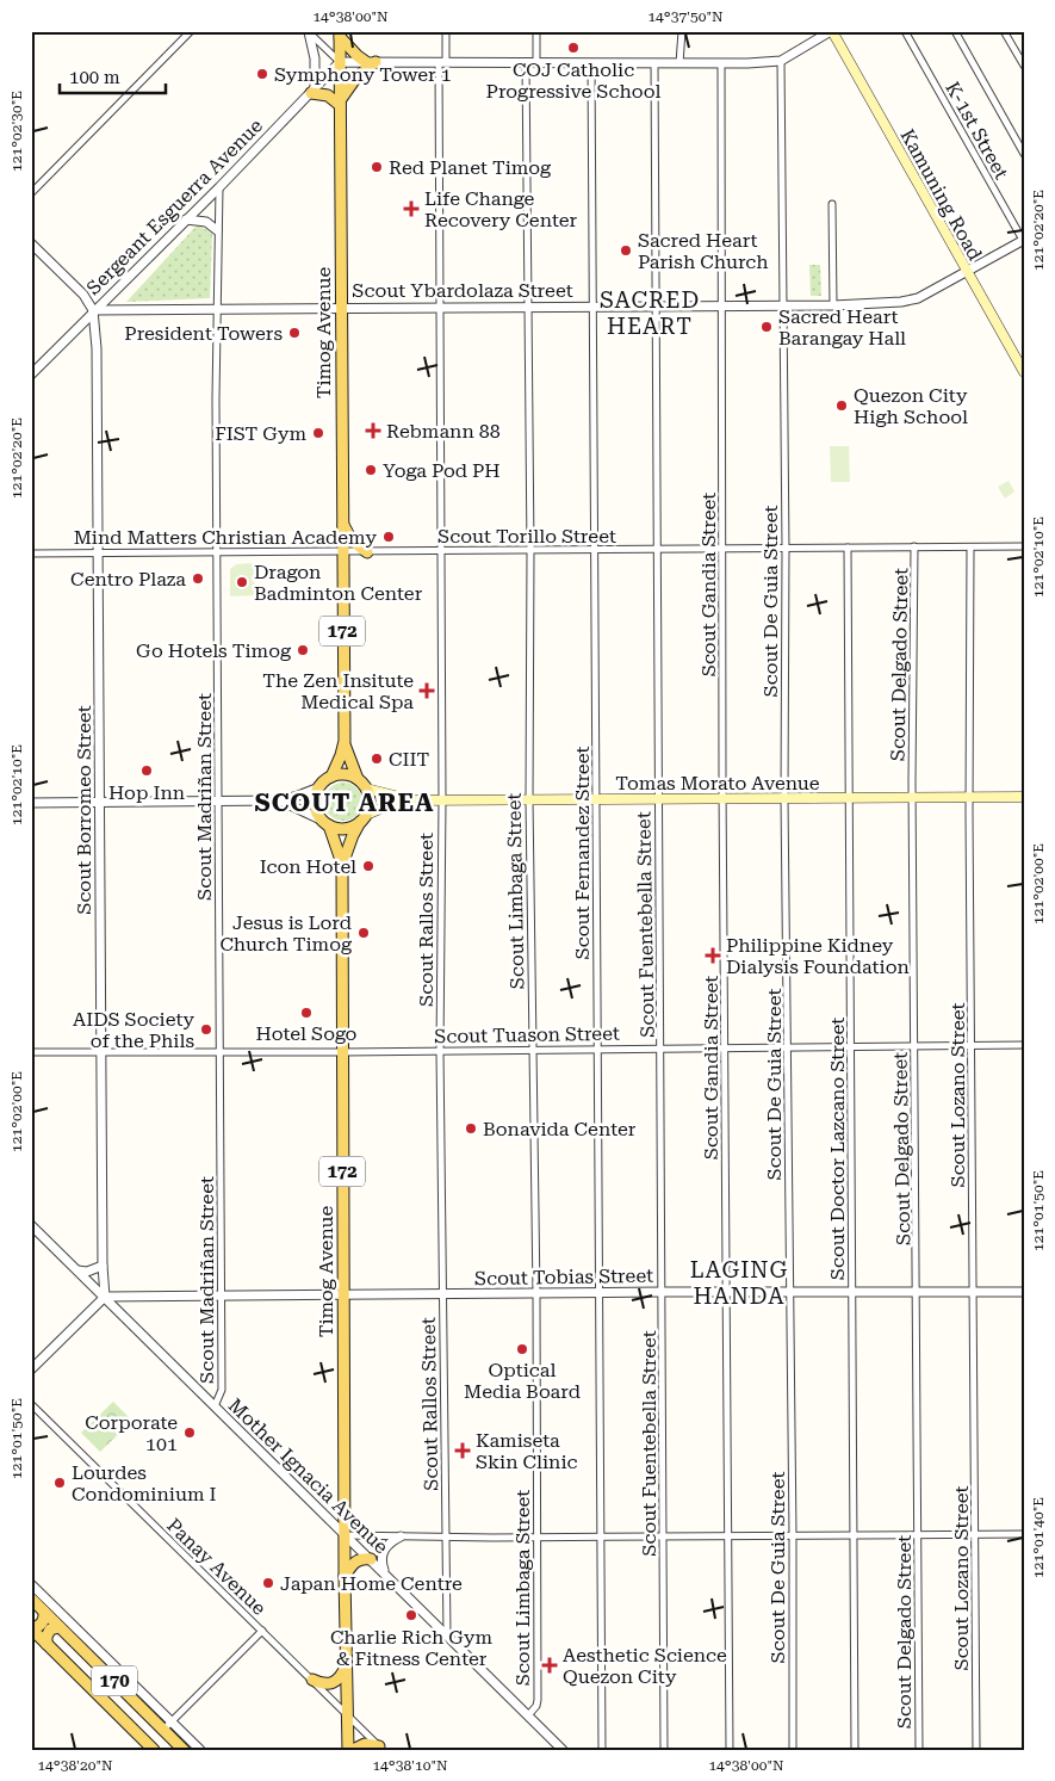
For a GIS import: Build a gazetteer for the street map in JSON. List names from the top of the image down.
{
  "streets": {
    "main road": [
      "Kamuning Road",
      "Timog Avenue",
      "172",
      "Tomas Morato Avenue",
      "170"
    ],
    "street": [
      "K-1st Street",
      "Sergeant Esguerra Avenue",
      "Scout Ybardolaza Street",
      "Scout Torillo Street",
      "Scout Gandia Street",
      "Scout De Guia Street",
      "Scout Delgado Street",
      "Scout Madriñan Street",
      "Scout Borromeo Street",
      "Scout Fernandez Street",
      "Scout Limbaga Street",
      "Scout Rallos Street",
      "Scout Fuentebella Street",
      "Scout Tuason Street",
      "Scout Lozano Street",
      "Scout Doctor Lazcano Street",
      "Scout Tobias Street",
      "Mother Ignacia Avenue",
      "Panay Avenue"
    ]
  },
  "crossings": [
    ["K-1st Street", "Scout Ybardolaza Street"],
    ["Kamuning Road", "Scout Ybardolaza Street"],
    ["Sergeant Esguerra Avenue", "Scout Ybardolaza Street"],
    ["Sergeant Esguerra Avenue", "Timog Avenue"],
    ["Sergeant Esguerra Avenue", "Scout Madriñan Street"],
    ["Sergeant Esguerra Avenue", "Scout Borromeo Street"],
    ["Scout Ybardolaza Street", "Timog Avenue"],
    ["Scout Ybardolaza Street", "Scout Gandia Street"],
    ["Scout Ybardolaza Street", "Scout De Guia Street"],
    ["Scout Ybardolaza Street", "Scout Madriñan Street"],
    ["Scout Ybardolaza Street", "Scout Borromeo Street"],
    ["Scout Ybardolaza Street", "Scout Fernandez Street"],
    ["Scout Ybardolaza Street", "Scout Limbaga Street"],
    ["Scout Ybardolaza Street", "Scout Rallos Street"],
    ["Scout Ybardolaza Street", "Scout Fuentebella Street"],
    ["Timog Avenue", "Scout Torillo Street"],
    ["Timog Avenue", "172"],
    ["Timog Avenue", "Tomas Morato Avenue"],
    ["Timog Avenue", "Scout Tuason Street"],
    ["Timog Avenue", "Scout Tobias Street"],
    ["Timog Avenue", "Mother Ignacia Avenue"],
    ["Timog Avenue", "Panay Avenue"],
    ["Scout Torillo Street", "Scout Gandia Street"],
    ["Scout Torillo Street", "Scout De Guia Street"],
    ["Scout Torillo Street", "Scout Delgado Street"],
    ["Scout Torillo Street", "Scout Madriñan Street"],
    ["Scout Torillo Street", "Scout Borromeo Street"],
    ["Scout Torillo Street", "Scout Fernandez Street"],
    ["Scout Torillo Street", "Scout Limbaga Street"],
    ["Scout Torillo Street", "Scout Rallos Street"],
    ["Scout Torillo Street", "Scout Fuentebella Street"],
    ["Scout Torillo Street", "Scout Lozano Street"],
    ["Scout Torillo Street", "Scout Doctor Lazcano Street"],
    ["Scout Gandia Street", "Tomas Morato Avenue"],
    ["Scout Gandia Street", "Scout Tuason Street"],
    ["Scout Gandia Street", "Scout Tobias Street"],
    ["Scout De Guia Street", "Tomas Morato Avenue"],
    ["Scout De Guia Street", "Scout Tuason Street"],
    ["Scout De Guia Street", "Scout Tobias Street"],
    ["172", "Tomas Morato Avenue"],
    ["Scout Delgado Street", "Tomas Morato Avenue"],
    ["Scout Delgado Street", "Scout Tuason Street"],
    ["Scout Delgado Street", "Scout Tobias Street"],
    ["Tomas Morato Avenue", "Scout Fernandez Street"],
    ["Tomas Morato Avenue", "Scout Limbaga Street"],
    ["Tomas Morato Avenue", "Scout Rallos Street"],
    ["Tomas Morato Avenue", "Scout Fuentebella Street"],
    ["Tomas Morato Avenue", "Scout Lozano Street"],
    ["Tomas Morato Avenue", "Scout Doctor Lazcano Street"],
    ["Scout Madriñan Street", "Scout Tuason Street"],
    ["Scout Madriñan Street", "Scout Tobias Street"],
    ["Scout Madriñan Street", "Mother Ignacia Avenue"],
    ["Scout Borromeo Street", "Scout Tuason Street"],
    ["Scout Borromeo Street", "Scout Tobias Street"],
    ["Scout Borromeo Street", "Mother Ignacia Avenue"],
    ["Scout Fernandez Street", "Scout Tuason Street"],
    ["Scout Fernandez Street", "Scout Tobias Street"],
    ["Scout Limbaga Street", "Scout Tuason Street"],
    ["Scout Limbaga Street", "Scout Tobias Street"],
    ["Scout Limbaga Street", "Mother Ignacia Avenue"],
    ["Scout Rallos Street", "Scout Tuason Street"],
    ["Scout Rallos Street", "Scout Tobias Street"],
    ["Scout Rallos Street", "Mother Ignacia Avenue"],
    ["Scout Fuentebella Street", "Scout Tuason Street"],
    ["Scout Fuentebella Street", "Scout Tobias Street"],
    ["Scout Tuason Street", "Scout Lozano Street"],
    ["Scout Tuason Street", "Scout Doctor Lazcano Street"],
    ["Scout Lozano Street", "Scout Tobias Street"],
    ["Scout Doctor Lazcano Street", "Scout Tobias Street"],
    ["Scout Tobias Street", "Mother Ignacia Avenue"]
  ],
  "districts": ["SACRED HEART", "SCOUT AREA", "LAGING HANDA"],
  "places": {
    "other": [
      "COJ Catholic Progressive School",
      "Symphony Tower 1",
      "Red Planet Timog",
      "Sacred Heart Parish Church",
      "Sacred Heart Barangay Hall",
      "President Towers",
      "Quezon City High School",
      "FIST Gym",
      "Yoga Pod PH",
      "Mind Matters Christian Academy",
      "Centro Plaza",
      "Dragon Badminton Center",
      "Go Hotels Timog",
      "CIIT",
      "Hop Inn",
      "Icon Hotel",
      "Jesus is Lord Church Timog",
      "Hotel Sogo",
      "AIDS Society of the Phils",
      "Bonavida Center",
      "Optical Media Board",
      "Corporate 101",
      "Lourdes Condominium I",
      "Japan Home Centre",
      "Charlie Rich Gym & Fitness Center"
    ],
    "health": [
      "Life Change Recovery Center",
      "Rebmann 88",
      "The Zen Insitute Medical Spa",
      "Philippine Kidney Dialysis Foundation",
      "Kamiseta Skin Clinic",
      "Aesthetic Science Quezon City"
    ]
  },
  "scale_bar": "100 m",
  "coordinates": [
    "14°38'00\"N",
    "14°37'50\"N",
    "121°02'30\"E",
    "121°02'20\"E",
    "121°02'10\"E",
    "121°02'00\"E",
    "121°01'50\"E",
    "121°01'40\"E",
    "14°38'20\"N",
    "14°38'10\"N"
  ]
}
